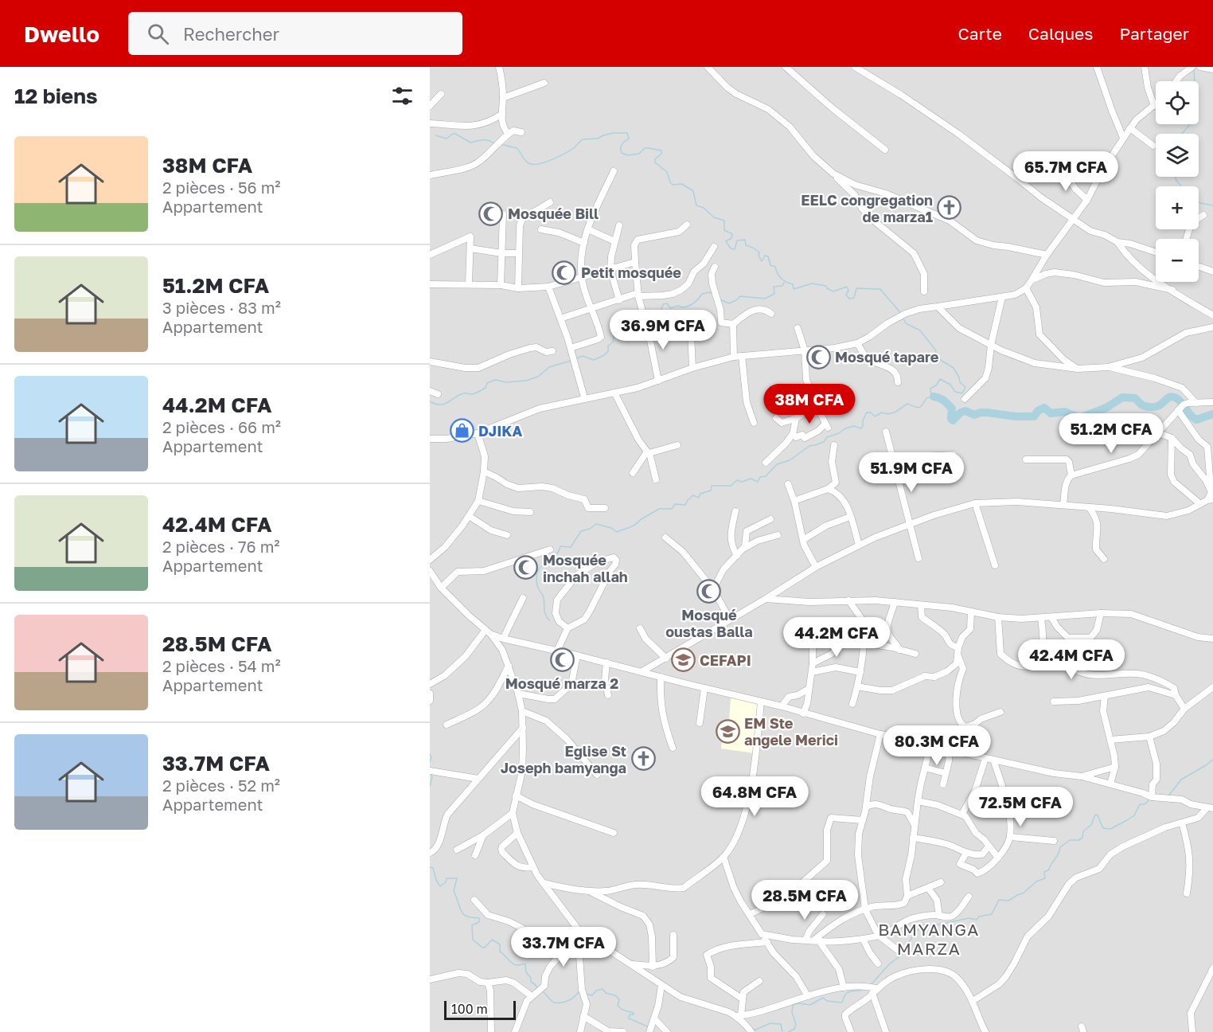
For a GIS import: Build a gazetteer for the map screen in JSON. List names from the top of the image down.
{
  "districts": ["BAMYANGA MARZA"],
  "places": {
    "church": ["EELC congregation de marza1", "Eglise St Joseph bamyanga"],
    "mosque": [
      "Mosquée Bill",
      "Petit mosquée",
      "Mosqué tapare",
      "Mosquée inchah allah",
      "Mosqué oustas Balla",
      "Mosqué marza 2"
    ],
    "shop": ["DJIKA"],
    "school or university": ["CEFAPI", "EM Ste angele Merici"]
  },
  "scale_bar": "100 m",
  "page": {
    "header": "Dwello",
    "search": "Rechercher",
    "nav": ["Carte", "Calques", "Partager"],
    "heading": "12 biens",
    "map_buttons": ["+", "−"],
    "list": [
      {
        "name": "38M CFA",
        "note": "2 pièces · 56 m² · Appartement"
      },
      {
        "name": "51.2M CFA",
        "note": "3 pièces · 83 m² · Appartement"
      },
      {
        "name": "44.2M CFA",
        "note": "2 pièces · 66 m² · Appartement"
      },
      {
        "name": "42.4M CFA",
        "note": "2 pièces · 76 m² · Appartement"
      },
      {
        "name": "28.5M CFA",
        "note": "2 pièces · 54 m² · Appartement"
      },
      {
        "name": "33.7M CFA",
        "note": "2 pièces · 52 m² · Appartement"
      }
    ],
    "price": [
      "65.7M CFA",
      "36.9M CFA",
      "38M CFA",
      "51.2M CFA",
      "51.9M CFA",
      "44.2M CFA",
      "42.4M CFA",
      "80.3M CFA",
      "64.8M CFA",
      "72.5M CFA",
      "28.5M CFA",
      "33.7M CFA"
    ],
    "scale": "100 m"
  }
}
